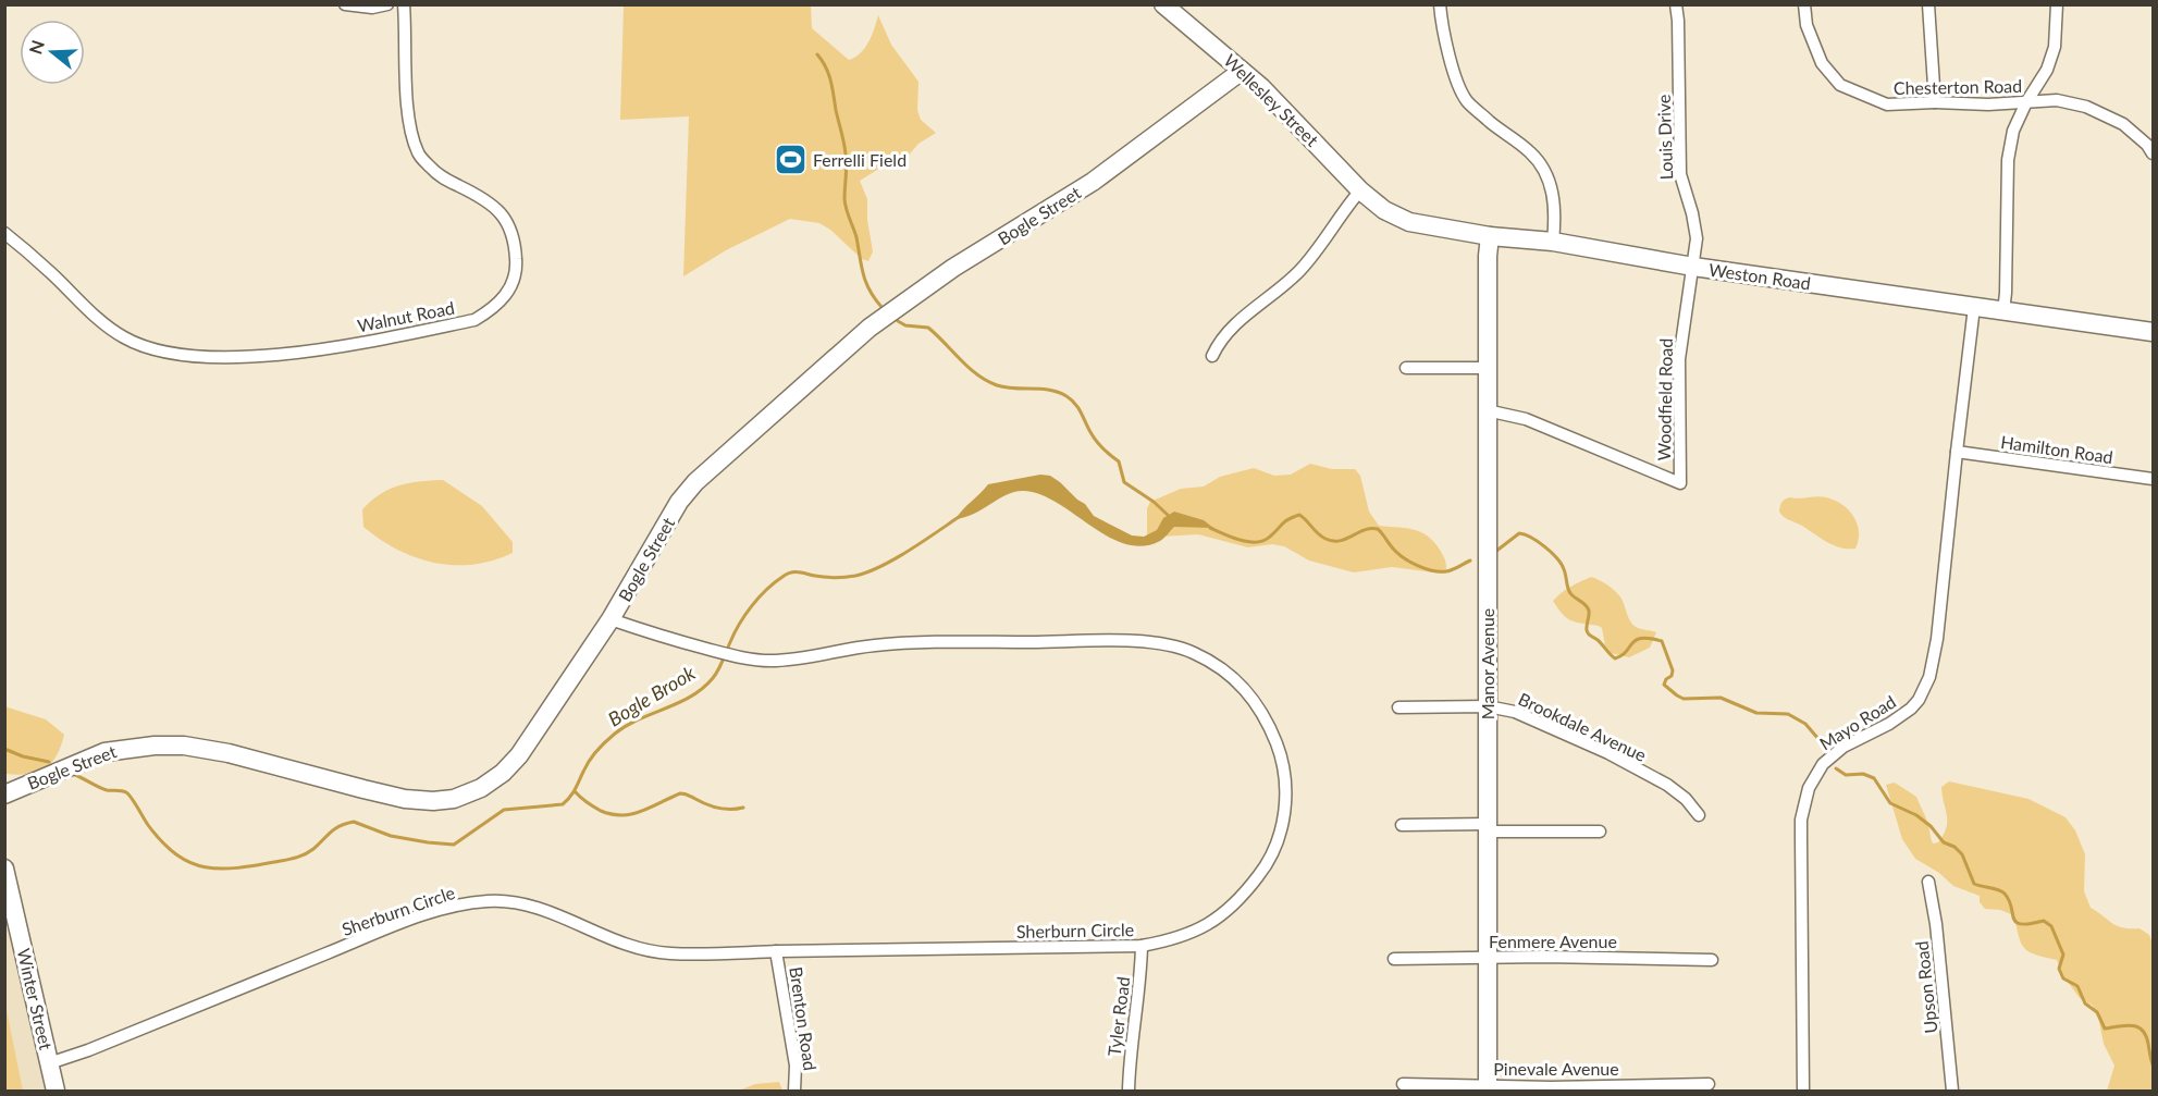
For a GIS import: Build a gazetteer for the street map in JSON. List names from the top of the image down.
{
  "streets": {
    "street": [
      "Chesterton Road",
      "Wellesley Street",
      "Louis Drive",
      "Bogle Street",
      "Weston Road",
      "Walnut Road",
      "Woodfield Road",
      "Hamilton Road",
      "Manor Avenue",
      "Mayo Road",
      "Brookdale Avenue",
      "Sherburn Circle",
      "Fenmere Avenue",
      "Upson Road",
      "Winter Street",
      "Tyler Road",
      "Brenton Road",
      "Pinevale Avenue"
    ]
  },
  "crossings": [
    ["Wellesley Street", "Bogle Street"],
    ["Wellesley Street", "Weston Road"],
    ["Louis Drive", "Weston Road"],
    ["Louis Drive", "Woodfield Road"],
    ["Bogle Street", "Sherburn Circle"],
    ["Weston Road", "Woodfield Road"],
    ["Weston Road", "Manor Avenue"],
    ["Weston Road", "Mayo Road"],
    ["Woodfield Road", "Manor Avenue"],
    ["Hamilton Road", "Mayo Road"],
    ["Manor Avenue", "Brookdale Avenue"],
    ["Manor Avenue", "Fenmere Avenue"],
    ["Manor Avenue", "Pinevale Avenue"],
    ["Sherburn Circle", "Winter Street"],
    ["Sherburn Circle", "Tyler Road"],
    ["Sherburn Circle", "Brenton Road"]
  ],
  "water": ["Bogle Brook"],
  "places": {
    "sports": ["Ferrelli Field"]
  },
  "north": "left"
}
